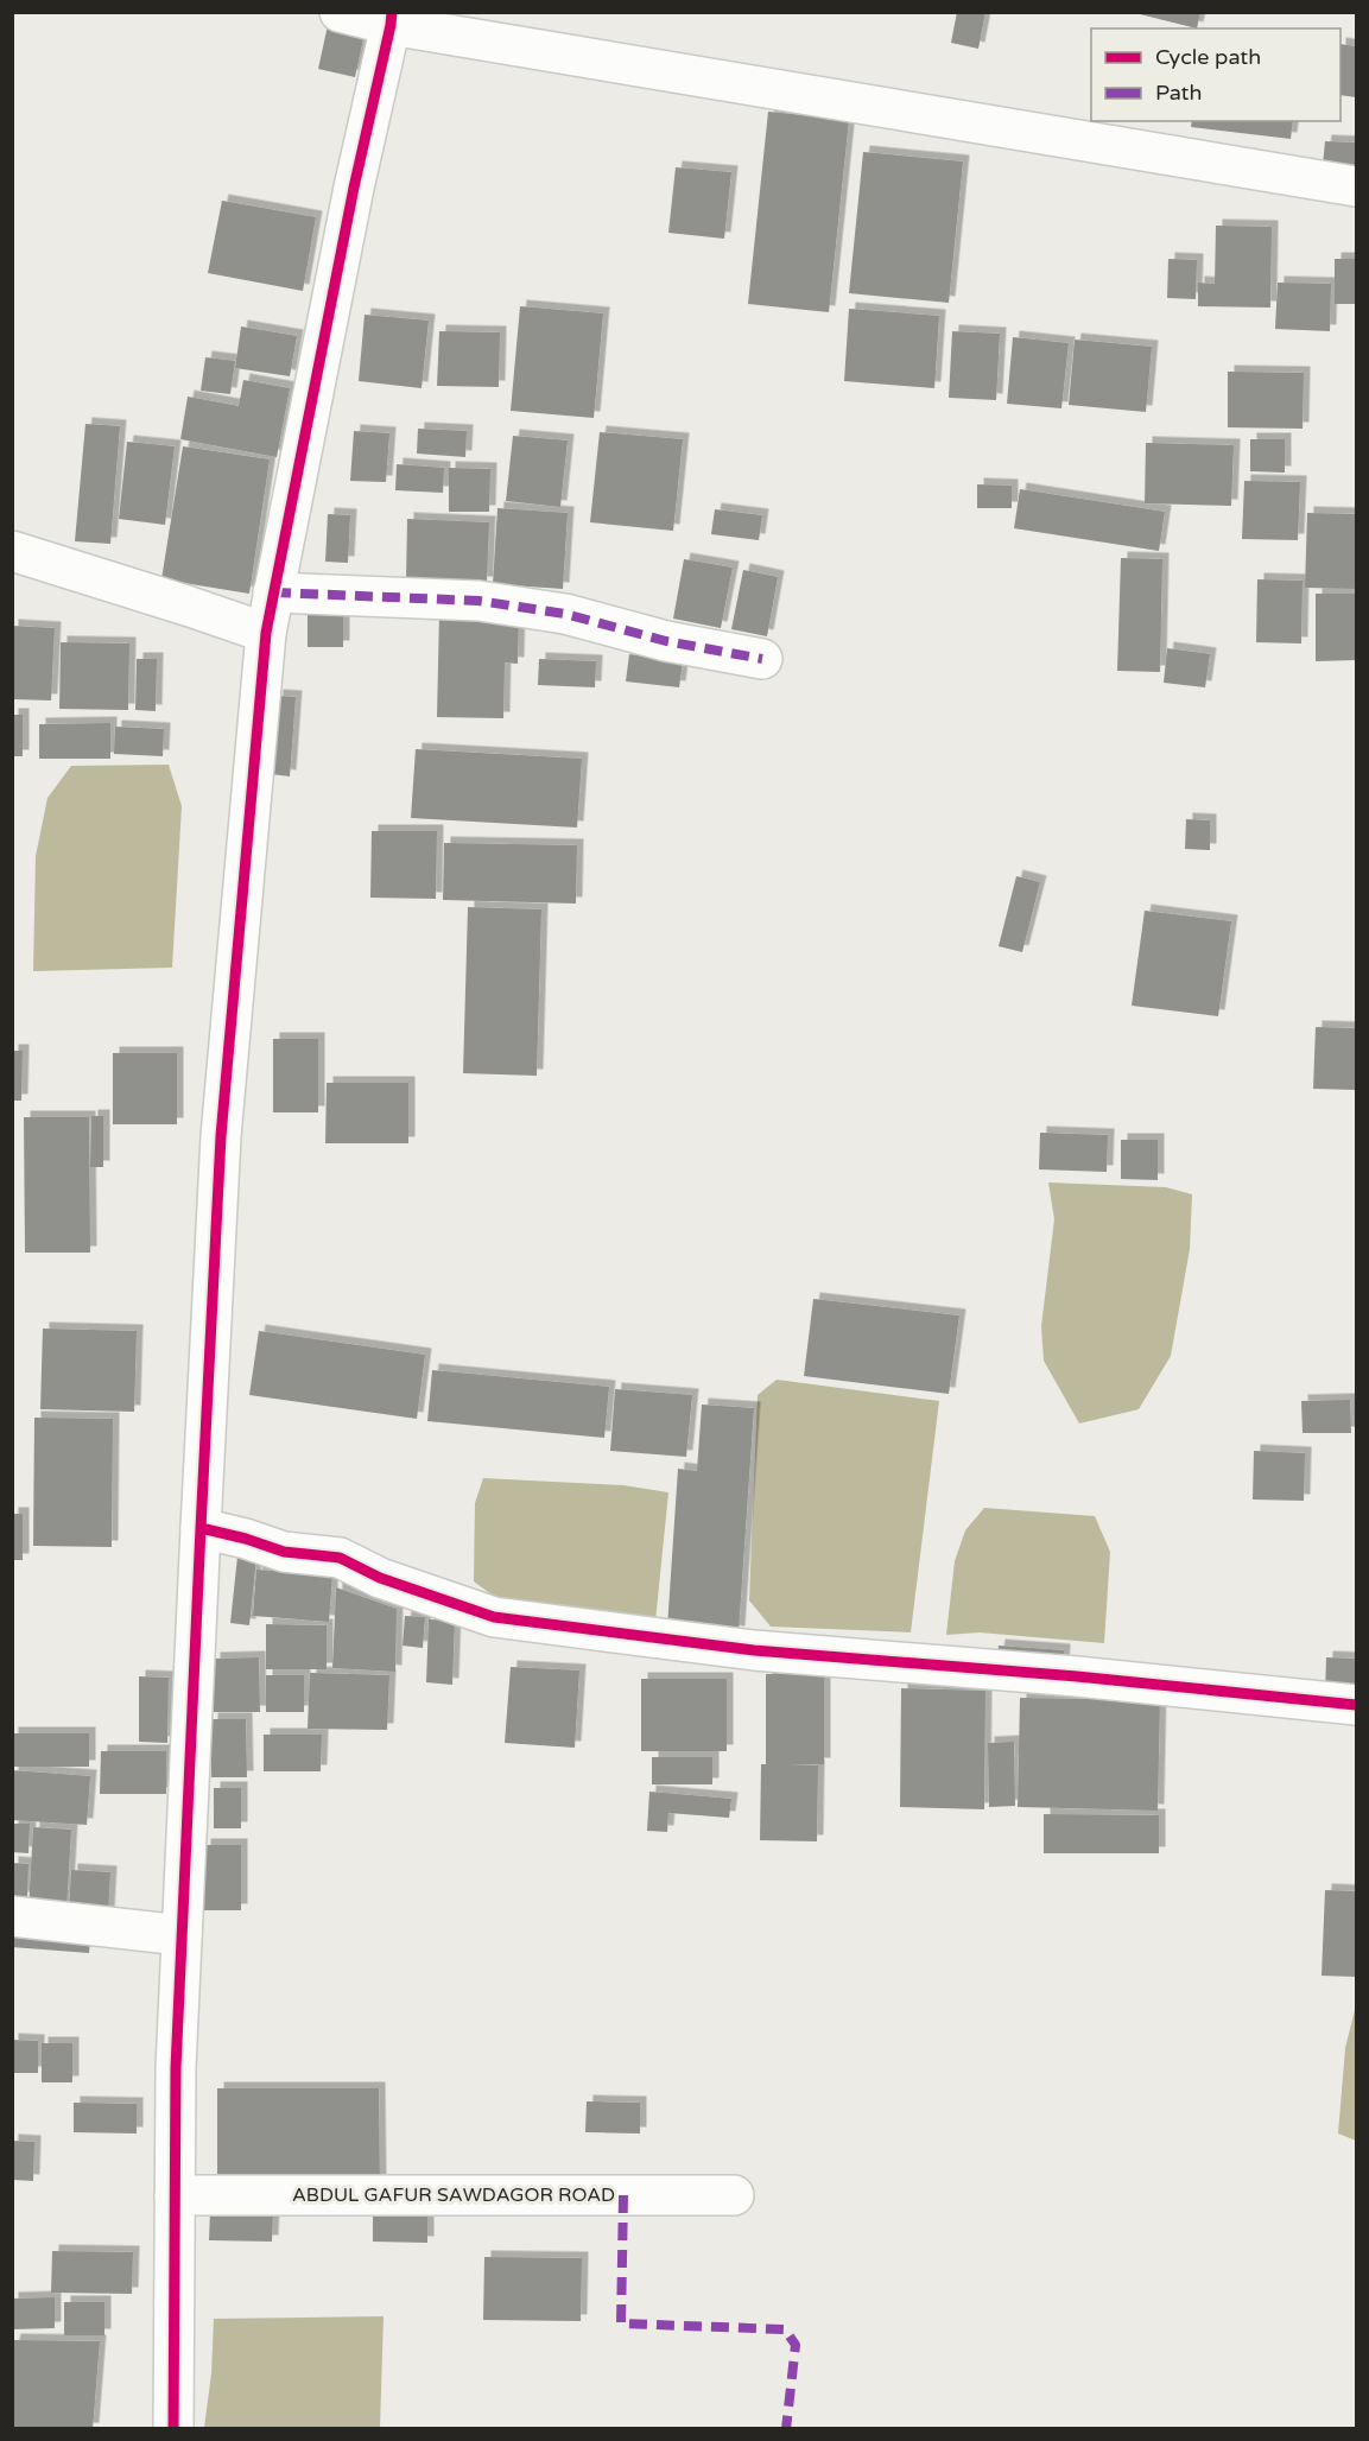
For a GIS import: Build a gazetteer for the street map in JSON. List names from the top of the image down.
{
  "streets": {
    "street": ["ABDUL GAFUR SAWDAGOR ROAD"]
  },
  "legend": ["Cycle path", "Path"]
}
